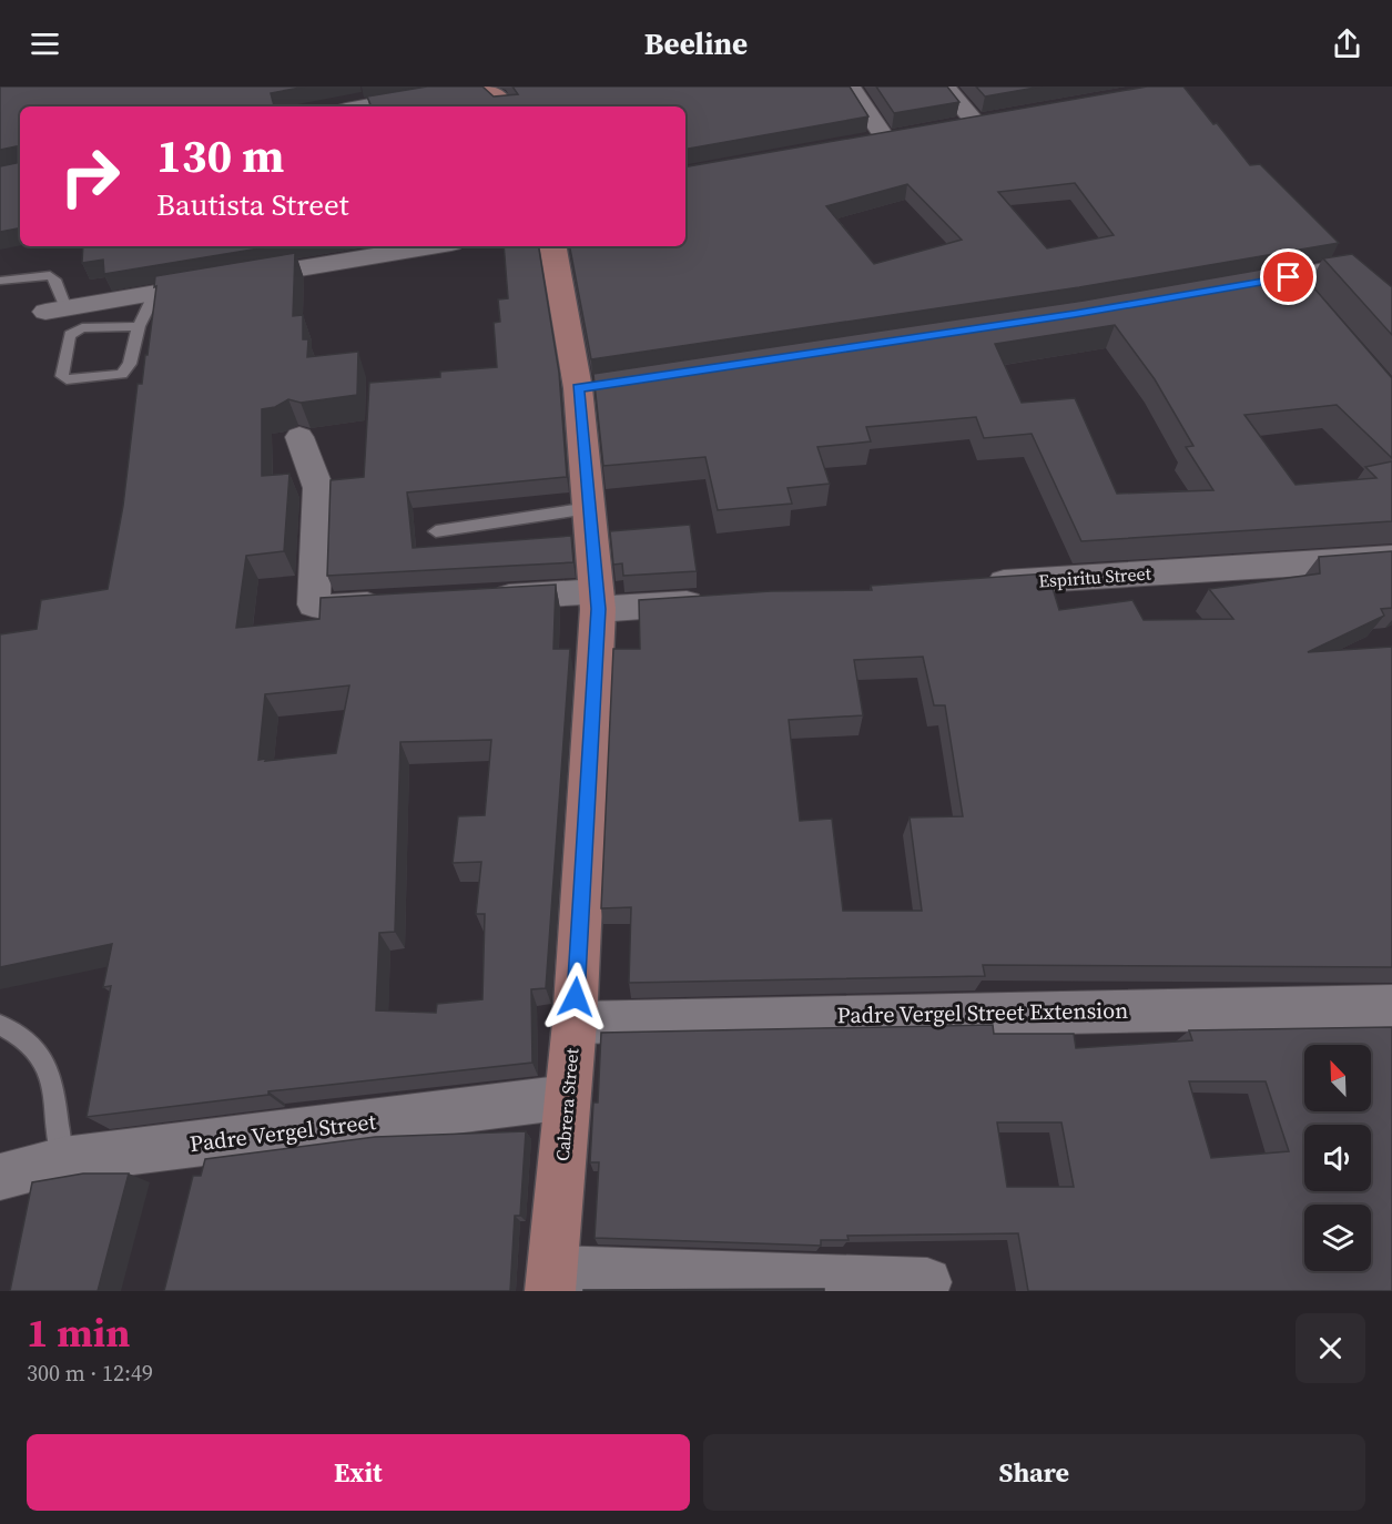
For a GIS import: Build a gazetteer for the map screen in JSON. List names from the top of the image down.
{
  "streets": {
    "street": [
      "Espiritu Street",
      "Padre Vergel Street Extension",
      "Cabrera Street",
      "Padre Vergel Street"
    ]
  },
  "crossings": [
    ["Padre Vergel Street Extension", "Cabrera Street"],
    ["Cabrera Street", "Padre Vergel Street"]
  ],
  "north": "top left",
  "page": {
    "header": "Beeline",
    "turn": ["130 m", "Bautista Street"],
    "heading": ["1 min", "300 m · 12:49"],
    "buttons": ["Exit", "Share"]
  }
}
